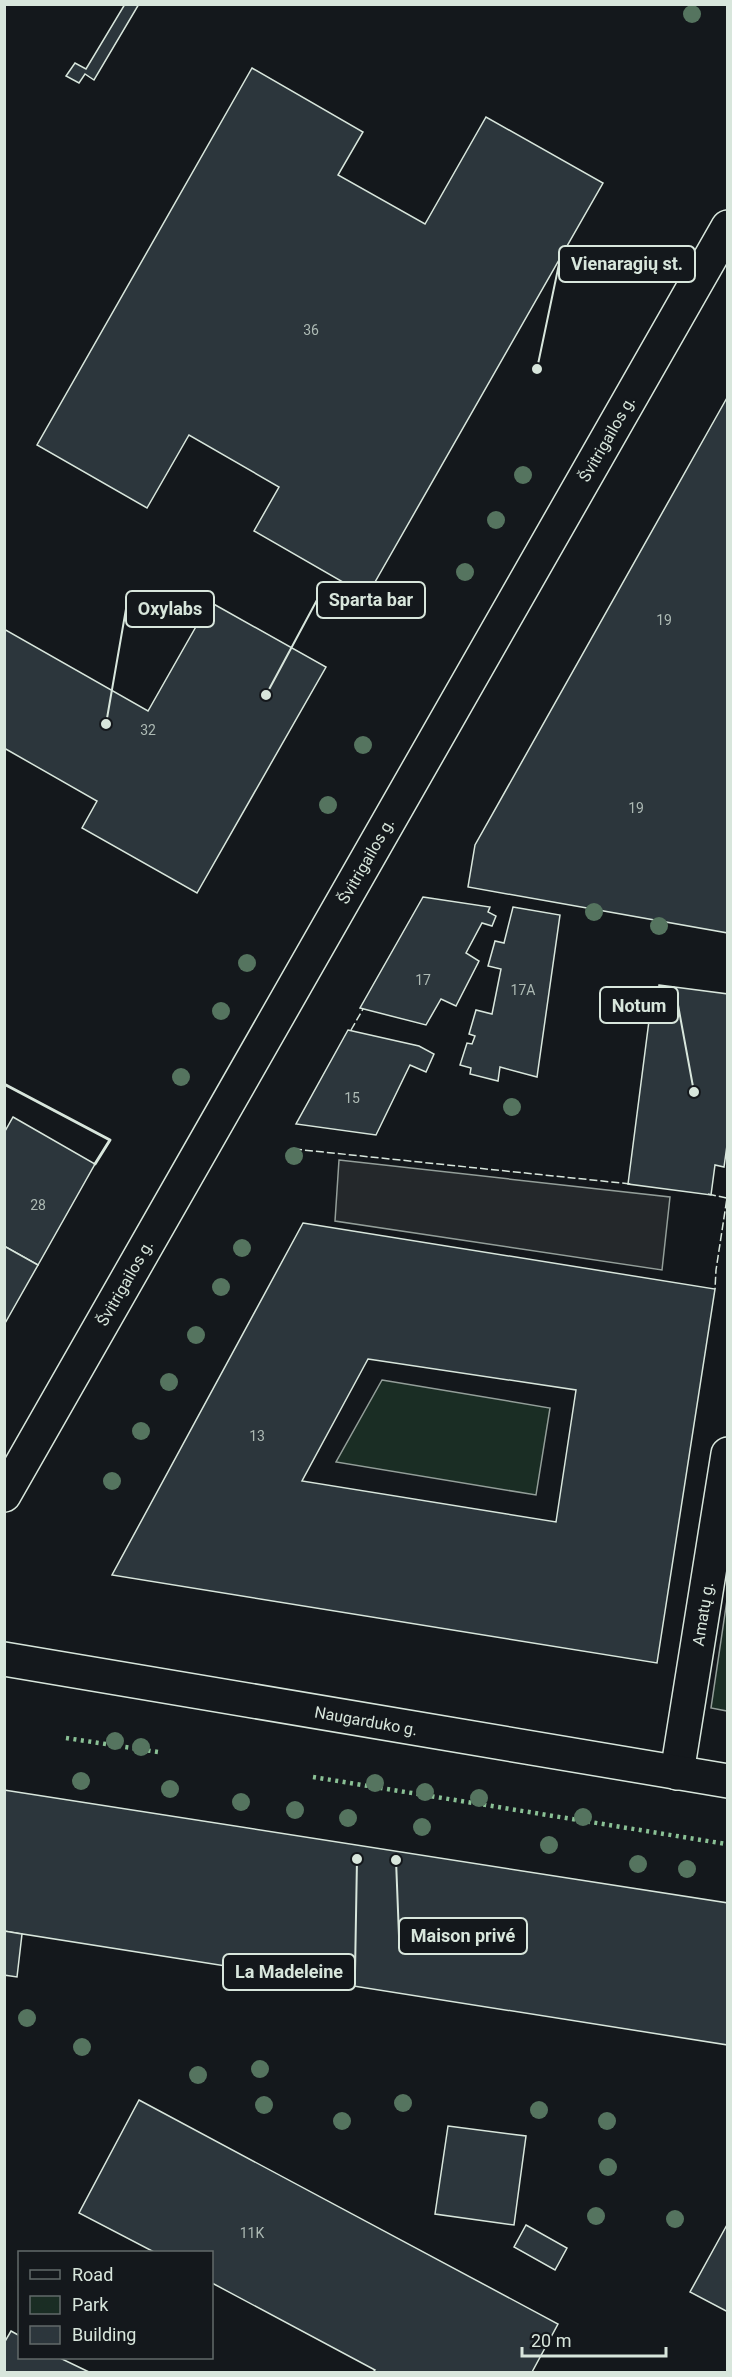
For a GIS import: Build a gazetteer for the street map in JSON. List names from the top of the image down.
{
  "streets": {
    "main road": ["Švitrigailos g.", "Amatų g.", "Naugarduko g."]
  },
  "crossings": [
    ["Amatų g.", "Naugarduko g."]
  ],
  "places": [
    "Vienaragių st.",
    "Sparta bar",
    "Oxylabs",
    "Notum",
    "La Madeleine",
    "Maison privé"
  ],
  "house_numbers": [
    "36",
    "19",
    "32",
    "19",
    "17",
    "17A",
    "15",
    "28",
    "13",
    "11K"
  ],
  "legend": ["Road", "Park", "Building"],
  "scale_bar": "20 m"
}
